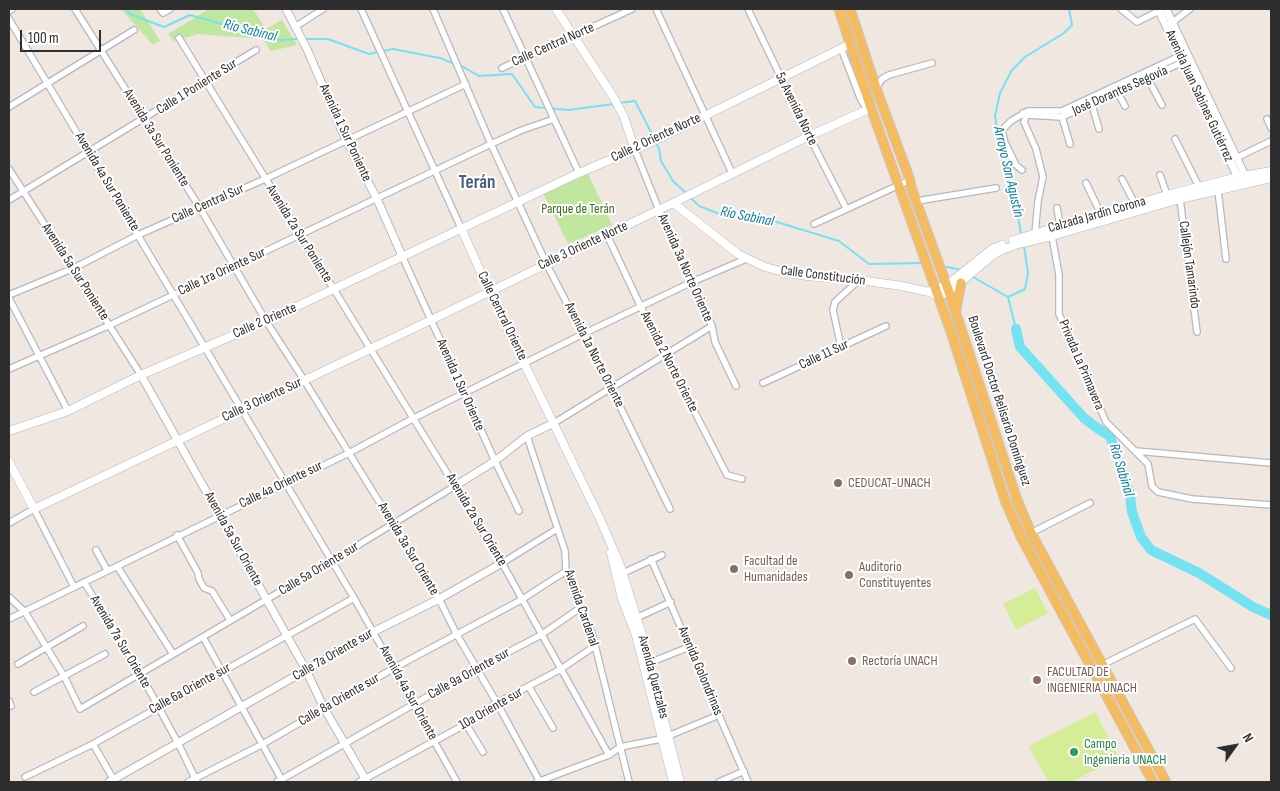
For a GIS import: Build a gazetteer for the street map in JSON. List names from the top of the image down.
{
  "streets": {
    "main road": [
      "Calle 2 Oriente Norte",
      "Calzada Jardín Corona",
      "Calle 3 Oriente Norte",
      "Calle Constitución",
      "Calle Central Oriente",
      "Calle 2 Oriente",
      "Calle 3 Oriente Sur",
      "Boulevard Doctor Belisario Domínguez",
      "Avenida Quetzales"
    ],
    "street": [
      "Calle Central Norte",
      "Calle 1 Poniente Sur",
      "José Dorantes Segovia",
      "Avenida Juan Sabines Gutiérrez",
      "5a Avenida Norte",
      "Avenida 1 Sur Poniente",
      "Avenida 3a Sur Poniente",
      "Avenida 4a Sur Poniente",
      "Calle Central Sur",
      "Avenida 2a Sur Poniente",
      "Callejón Tamarindo",
      "Avenida 3a Norte Oriente",
      "Avenida 5a Sur Poniente",
      "Calle 1ra Oriente Sur",
      "Avenida 1a Norte Oriente",
      "Calle 11 Sur",
      "Avenida 2 Norte Oriente",
      "Privada La Primavera",
      "Avenida 1 Sur Oriente",
      "Calle 4a Oriente sur",
      "Avenida 2a Sur Oriente",
      "Avenida 5a Sur Oriente",
      "Avenida 3a Sur Oriente",
      "Calle 5a Oriente sur",
      "Avenida Cardenal",
      "Avenida 7a Sur Oriente",
      "Calle 7a Oriente sur",
      "Avenida Golondrinas",
      "Calle 9a Oriente sur",
      "Calle 6a Oriente sur",
      "Avenida 4a Sur Oriente",
      "Calle 8a Oriente sur",
      "10a Oriente sur"
    ]
  },
  "crossings": [
    ["Calle 1 Poniente Sur", "Avenida 3a Sur Poniente"],
    ["Calle 1 Poniente Sur", "Avenida 4a Sur Poniente"],
    ["Calle 1 Poniente Sur", "Avenida 2a Sur Poniente"],
    ["Calle 1 Poniente Sur", "Avenida 5a Sur Poniente"],
    ["José Dorantes Segovia", "Avenida Juan Sabines Gutiérrez"],
    ["Avenida Juan Sabines Gutiérrez", "Calzada Jardín Corona"],
    ["5a Avenida Norte", "Calle 2 Oriente Norte"],
    ["Avenida 1 Sur Poniente", "Calle Central Sur"],
    ["Avenida 1 Sur Poniente", "Calle 1ra Oriente Sur"],
    ["Avenida 1 Sur Poniente", "Calle 2 Oriente"],
    ["Avenida 1 Sur Poniente", "Avenida 1 Sur Oriente"],
    ["Avenida 3a Sur Poniente", "Calle Central Sur"],
    ["Avenida 3a Sur Poniente", "Calle 1ra Oriente Sur"],
    ["Avenida 3a Sur Poniente", "Calle 2 Oriente"],
    ["Avenida 3a Sur Poniente", "Avenida 3a Sur Oriente"],
    ["Calle 2 Oriente Norte", "Avenida 3a Norte Oriente"],
    ["Calle 2 Oriente Norte", "Calle Central Oriente"],
    ["Calle 2 Oriente Norte", "Calle 2 Oriente"],
    ["Calle 2 Oriente Norte", "Avenida 1a Norte Oriente"],
    ["Calle 2 Oriente Norte", "Boulevard Doctor Belisario Domínguez"],
    ["Avenida 4a Sur Poniente", "Calle Central Sur"],
    ["Avenida 4a Sur Poniente", "Calle 1ra Oriente Sur"],
    ["Avenida 4a Sur Poniente", "Calle 2 Oriente"],
    ["Avenida 4a Sur Poniente", "Avenida 4a Sur Oriente"],
    ["Calle Central Sur", "Avenida 2a Sur Poniente"],
    ["Calle Central Sur", "Avenida 5a Sur Poniente"],
    ["Calle Central Sur", "Calle Central Oriente"],
    ["Calzada Jardín Corona", "Callejón Tamarindo"],
    ["Calzada Jardín Corona", "Calle Constitución"],
    ["Calzada Jardín Corona", "Privada La Primavera"],
    ["Calzada Jardín Corona", "Boulevard Doctor Belisario Domínguez"],
    ["Avenida 2a Sur Poniente", "Calle 1ra Oriente Sur"],
    ["Avenida 2a Sur Poniente", "Calle 2 Oriente"],
    ["Avenida 2a Sur Poniente", "Avenida 2a Sur Oriente"],
    ["Calle 3 Oriente Norte", "Avenida 3a Norte Oriente"],
    ["Calle 3 Oriente Norte", "Calle Constitución"],
    ["Calle 3 Oriente Norte", "Calle Central Oriente"],
    ["Calle 3 Oriente Norte", "Avenida 1a Norte Oriente"],
    ["Calle 3 Oriente Norte", "Avenida 2 Norte Oriente"],
    ["Calle 3 Oriente Norte", "Calle 3 Oriente Sur"],
    ["Avenida 3a Norte Oriente", "Calle 4a Oriente sur"],
    ["Avenida 5a Sur Poniente", "Calle 1ra Oriente Sur"],
    ["Avenida 5a Sur Poniente", "Calle 2 Oriente"],
    ["Avenida 5a Sur Poniente", "Avenida 5a Sur Oriente"],
    ["Calle 1ra Oriente Sur", "Calle Central Oriente"],
    ["Calle 1ra Oriente Sur", "Avenida 1a Norte Oriente"],
    ["Calle Constitución", "Boulevard Doctor Belisario Domínguez"],
    ["Calle Constitución", "Calle 4a Oriente sur"],
    ["Calle Central Oriente", "Calle 2 Oriente"],
    ["Calle Central Oriente", "Calle 3 Oriente Sur"],
    ["Calle Central Oriente", "Calle 4a Oriente sur"],
    ["Calle Central Oriente", "Calle 5a Oriente sur"],
    ["Calle Central Oriente", "Avenida Quetzales"],
    ["Calle 2 Oriente", "Avenida 1 Sur Oriente"],
    ["Calle 2 Oriente", "Avenida 2a Sur Oriente"],
    ["Calle 2 Oriente", "Avenida 5a Sur Oriente"],
    ["Calle 2 Oriente", "Avenida 3a Sur Oriente"],
    ["Calle 2 Oriente", "Avenida 4a Sur Oriente"],
    ["Avenida 1a Norte Oriente", "Calle 4a Oriente sur"],
    ["Avenida 2 Norte Oriente", "Calle 4a Oriente sur"],
    ["Avenida 1 Sur Oriente", "Calle 3 Oriente Sur"],
    ["Avenida 1 Sur Oriente", "Calle 4a Oriente sur"],
    ["Avenida 1 Sur Oriente", "Calle 5a Oriente sur"],
    ["Calle 3 Oriente Sur", "Avenida 2a Sur Oriente"],
    ["Calle 3 Oriente Sur", "Avenida 5a Sur Oriente"],
    ["Calle 3 Oriente Sur", "Avenida 3a Sur Oriente"],
    ["Calle 3 Oriente Sur", "Avenida 7a Sur Oriente"],
    ["Calle 3 Oriente Sur", "Avenida 4a Sur Oriente"],
    ["Calle 4a Oriente sur", "Avenida 2a Sur Oriente"],
    ["Calle 4a Oriente sur", "Avenida 5a Sur Oriente"],
    ["Calle 4a Oriente sur", "Avenida 3a Sur Oriente"],
    ["Calle 4a Oriente sur", "Avenida 7a Sur Oriente"],
    ["Calle 4a Oriente sur", "Avenida 4a Sur Oriente"],
    ["Avenida 2a Sur Oriente", "Calle 5a Oriente sur"],
    ["Avenida 2a Sur Oriente", "Calle 7a Oriente sur"],
    ["Avenida 2a Sur Oriente", "Calle 9a Oriente sur"],
    ["Avenida 2a Sur Oriente", "Calle 8a Oriente sur"],
    ["Avenida 2a Sur Oriente", "10a Oriente sur"],
    ["Avenida 5a Sur Oriente", "Calle 5a Oriente sur"],
    ["Avenida 5a Sur Oriente", "Calle 7a Oriente sur"],
    ["Avenida 5a Sur Oriente", "Calle 9a Oriente sur"],
    ["Avenida 5a Sur Oriente", "Calle 6a Oriente sur"],
    ["Avenida 5a Sur Oriente", "Calle 8a Oriente sur"],
    ["Avenida 5a Sur Oriente", "10a Oriente sur"],
    ["Avenida 3a Sur Oriente", "Calle 5a Oriente sur"],
    ["Avenida 3a Sur Oriente", "Calle 7a Oriente sur"],
    ["Avenida 3a Sur Oriente", "Calle 9a Oriente sur"],
    ["Avenida 3a Sur Oriente", "Calle 8a Oriente sur"],
    ["Avenida 3a Sur Oriente", "10a Oriente sur"],
    ["Calle 5a Oriente sur", "Avenida Cardenal"],
    ["Calle 5a Oriente sur", "Avenida 7a Sur Oriente"],
    ["Calle 5a Oriente sur", "Avenida 4a Sur Oriente"],
    ["Avenida Cardenal", "Calle 7a Oriente sur"],
    ["Avenida Cardenal", "Calle 9a Oriente sur"],
    ["Avenida Cardenal", "Calle 8a Oriente sur"],
    ["Avenida Cardenal", "10a Oriente sur"],
    ["Avenida 7a Sur Oriente", "Calle 7a Oriente sur"],
    ["Avenida 7a Sur Oriente", "Calle 6a Oriente sur"],
    ["Avenida 7a Sur Oriente", "Calle 8a Oriente sur"],
    ["Calle 7a Oriente sur", "Avenida 4a Sur Oriente"],
    ["Calle 9a Oriente sur", "Avenida 4a Sur Oriente"],
    ["Calle 6a Oriente sur", "Avenida 4a Sur Oriente"],
    ["Avenida 4a Sur Oriente", "Calle 8a Oriente sur"],
    ["Avenida 4a Sur Oriente", "10a Oriente sur"]
  ],
  "districts": ["Terán"],
  "water": ["Río Sabinal", "Arroyo San Agustín"],
  "parks": ["Parque de Terán"],
  "places": [
    "CEDUCAT-UNACH",
    "Facultad de Humanidades",
    "Auditorio Constituyentes",
    "Rectoría UNACH",
    "FACULTAD DE INGENIERIA UNACH",
    "Campo Ingenieria UNACH"
  ],
  "scale_bar": "100 m",
  "north": "top right"
}
